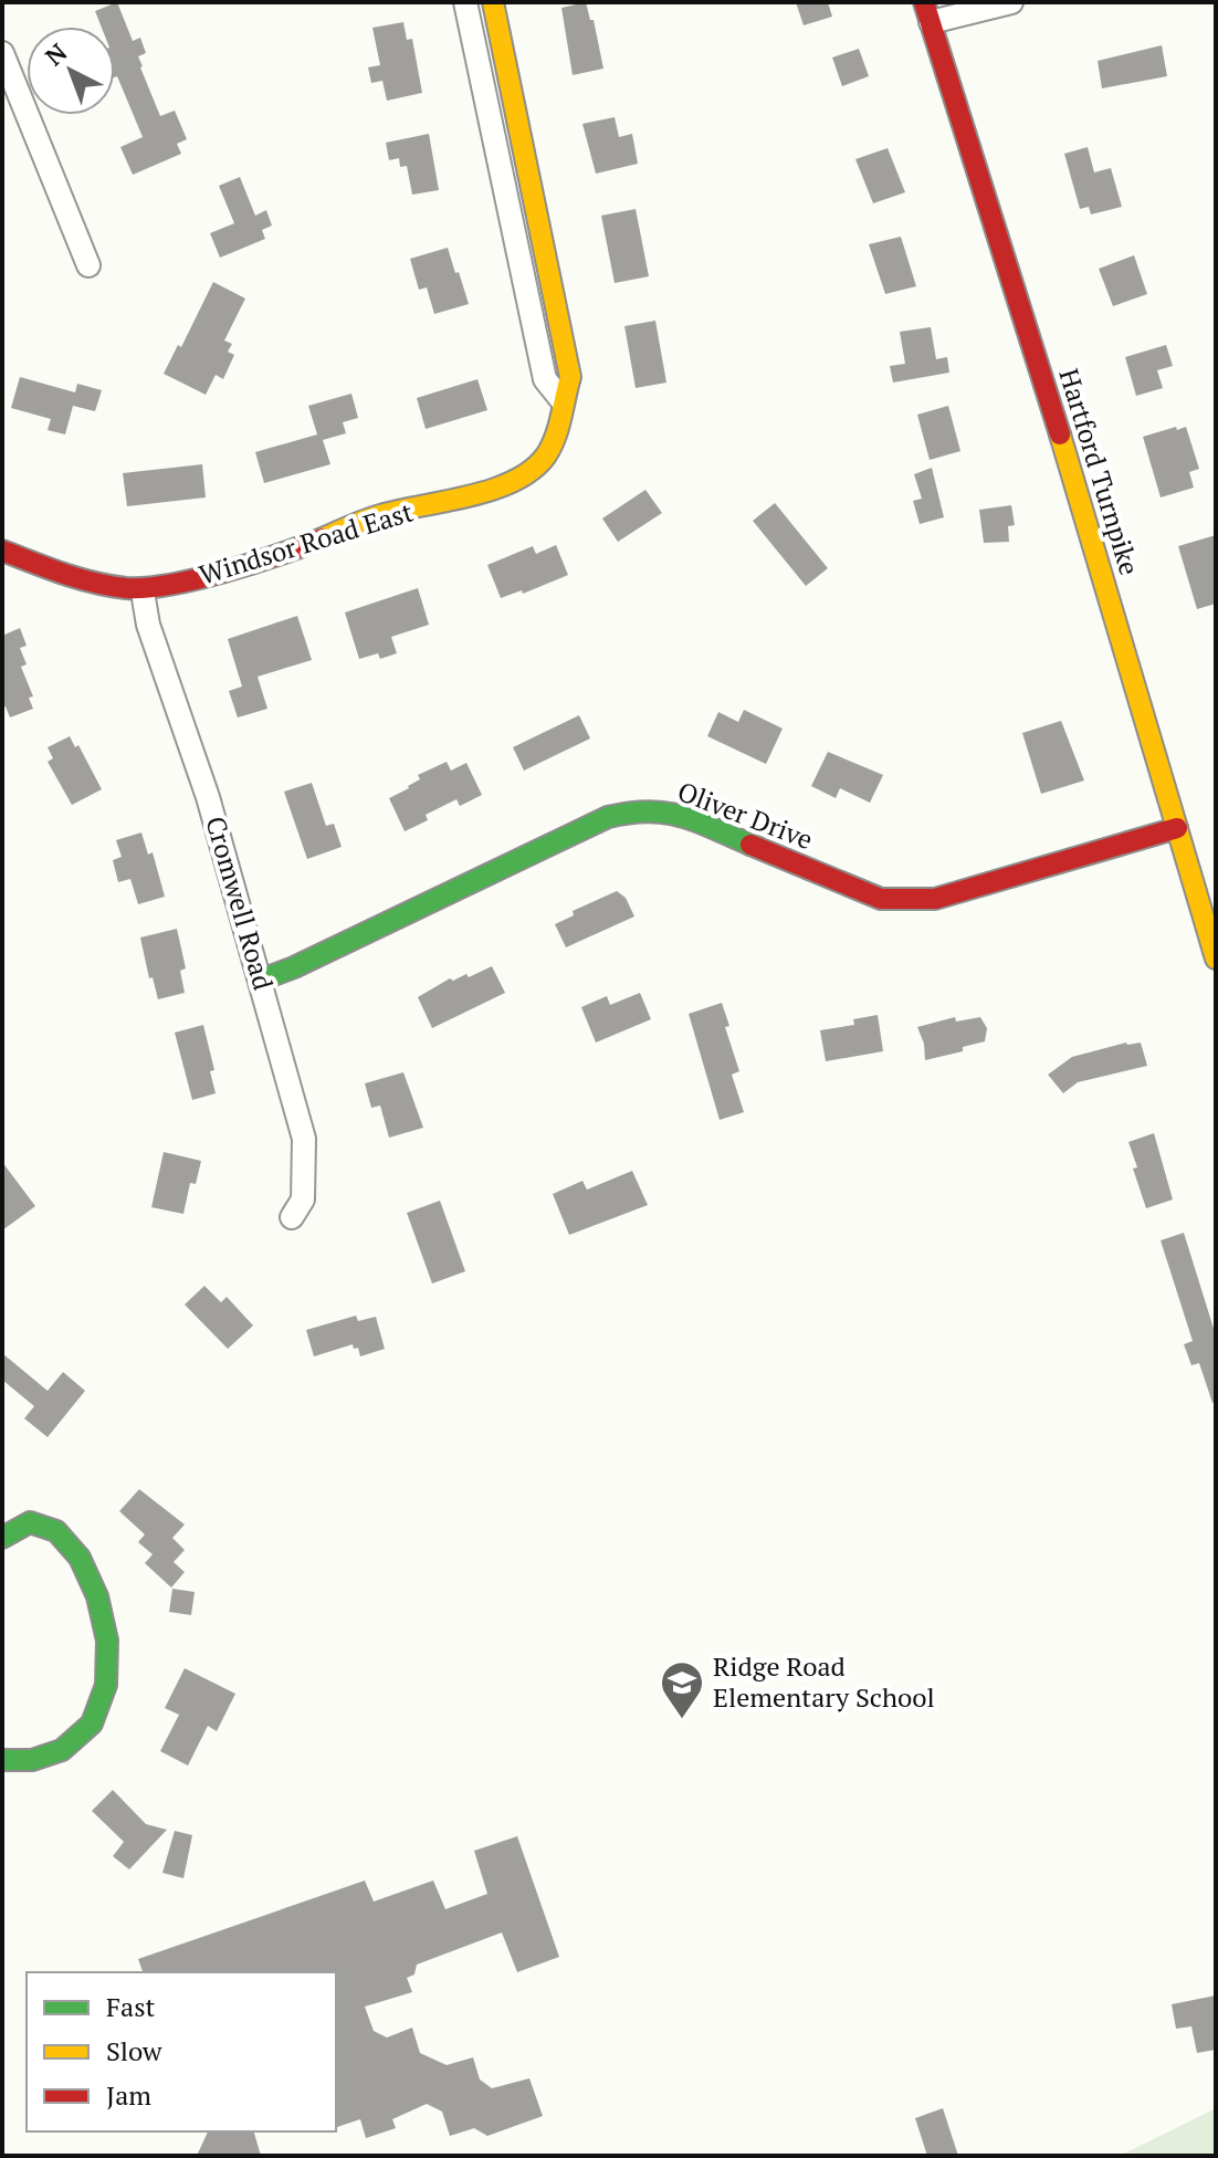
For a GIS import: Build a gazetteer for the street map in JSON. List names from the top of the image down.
{
  "streets": {
    "street": [
      "Hartford Turnpike",
      "Windsor Road East",
      "Oliver Drive",
      "Cromwell Road"
    ]
  },
  "crossings": [
    ["Hartford Turnpike", "Oliver Drive"],
    ["Windsor Road East", "Cromwell Road"],
    ["Oliver Drive", "Cromwell Road"]
  ],
  "places": {
    "school or university": ["Ridge Road Elementary School"]
  },
  "legend": ["Fast", "Slow", "Jam"],
  "north": "top left"
}
